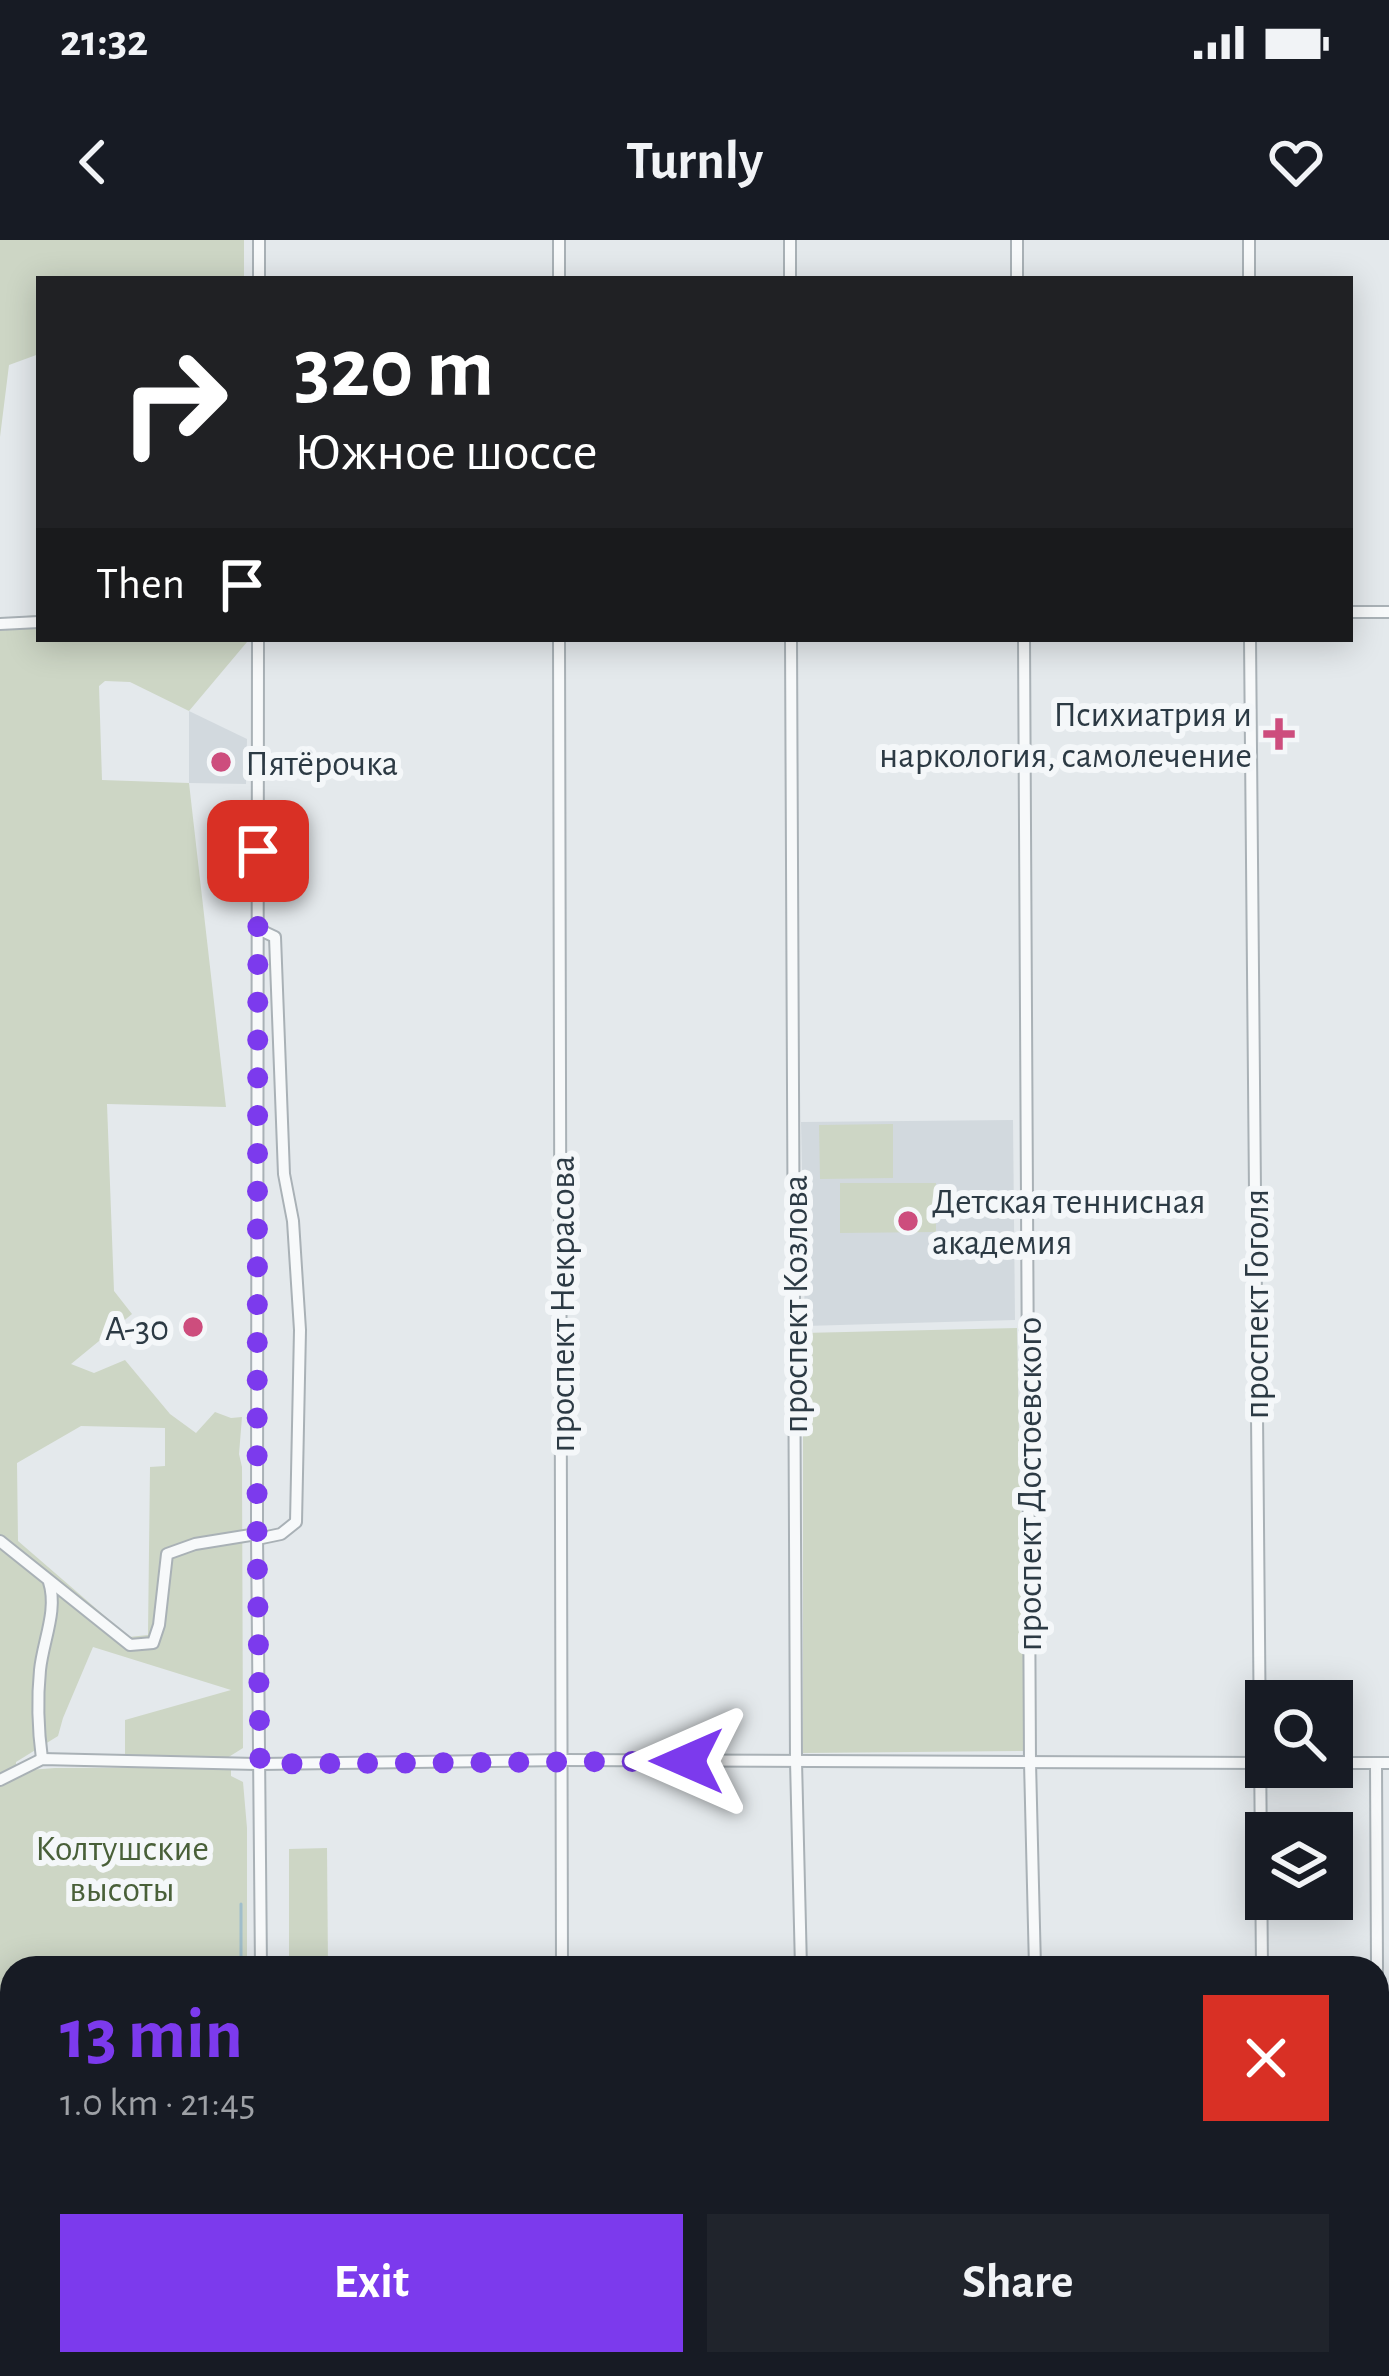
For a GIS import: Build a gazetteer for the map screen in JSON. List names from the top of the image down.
{
  "streets": {
    "street": [
      "проспект Некрасова",
      "проспект Козлова",
      "проспект Гоголя",
      "проспект Достоевского"
    ]
  },
  "parks": ["Колтушские высоты"],
  "places": {
    "health": ["Психиатрия и наркология, самолечение"],
    "other": ["Пятёрочка", "Детская теннисная академия", "А-30"]
  },
  "page": {
    "status": "21:32",
    "header": "Turnly",
    "turn": ["320 m", "Южное шоссе"],
    "then": "Then",
    "heading": ["13 min", "1.0 km · 21:45"],
    "buttons": ["Exit", "Share"]
  }
}
